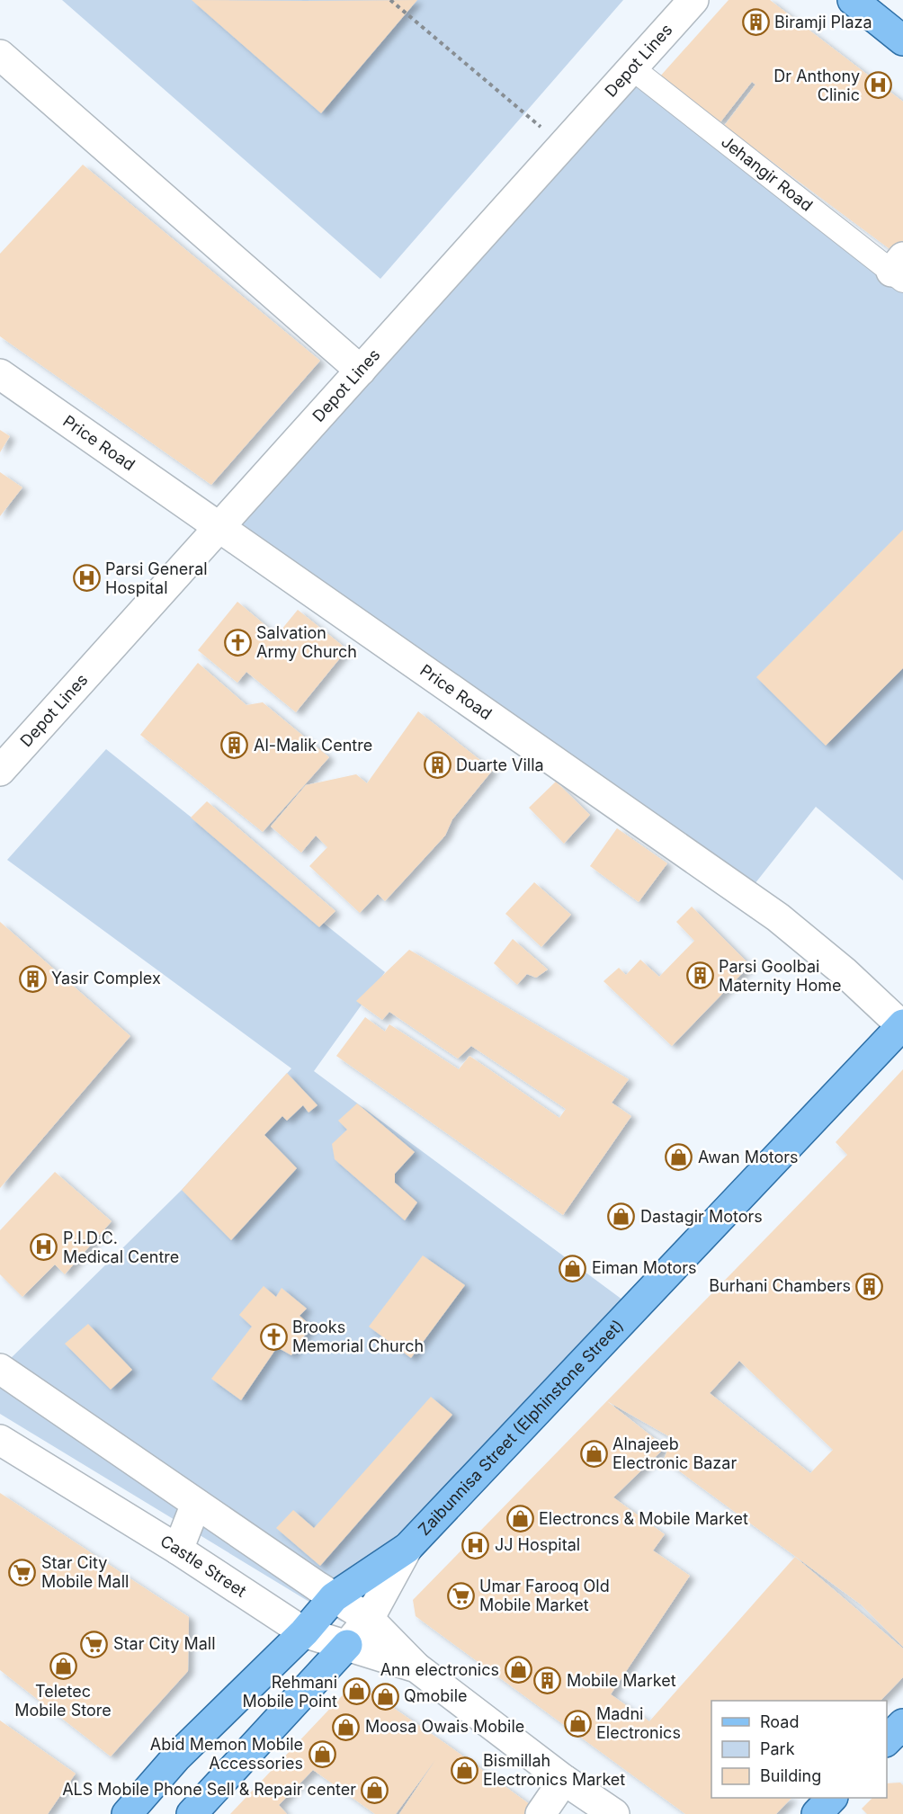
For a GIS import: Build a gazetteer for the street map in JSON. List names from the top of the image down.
{
  "streets": {
    "main road": ["Zaibunnisa Street (Elphinstone Street)"],
    "street": [
      "Depot Lines",
      "Jehangir Road",
      "Price Road",
      "Castle Street"
    ]
  },
  "crossings": [
    ["Depot Lines", "Jehangir Road"],
    ["Depot Lines", "Price Road"],
    ["Price Road", "Zaibunnisa Street (Elphinstone Street)"],
    ["Zaibunnisa Street (Elphinstone Street)", "Castle Street"]
  ],
  "places": {
    "building": [
      "Biramji Plaza",
      "Al-Malik Centre",
      "Duarte Villa",
      "Parsi Goolbai Maternity Home",
      "Yasir Complex",
      "Burhani Chambers",
      "Mobile Market"
    ],
    "hospital": [
      "Dr Anthony Clinic",
      "Parsi General Hospital",
      "P.I.D.C. Medical Centre",
      "JJ Hospital"
    ],
    "church": ["Salvation Army Church", "Brooks Memorial Church"],
    "shop": [
      "Awan Motors",
      "Dastagir Motors",
      "Eiman Motors",
      "Alnajeeb Electronic Bazar",
      "Electroncs & Mobile Market",
      "Teletec Mobile Store",
      "Ann electronics",
      "Rehmani Mobile Point",
      "Qmobile",
      "Madni Electronics",
      "Moosa Owais Mobile",
      "Abid Memon Mobile Accessories",
      "Bismillah Electronics Market",
      "ALS Mobile Phone Sell & Repair center"
    ],
    "supermarket": ["Star City Mobile Mall", "Umar Farooq Old Mobile Market", "Star City Mall"]
  },
  "legend": ["Road", "Park", "Building"]
}
